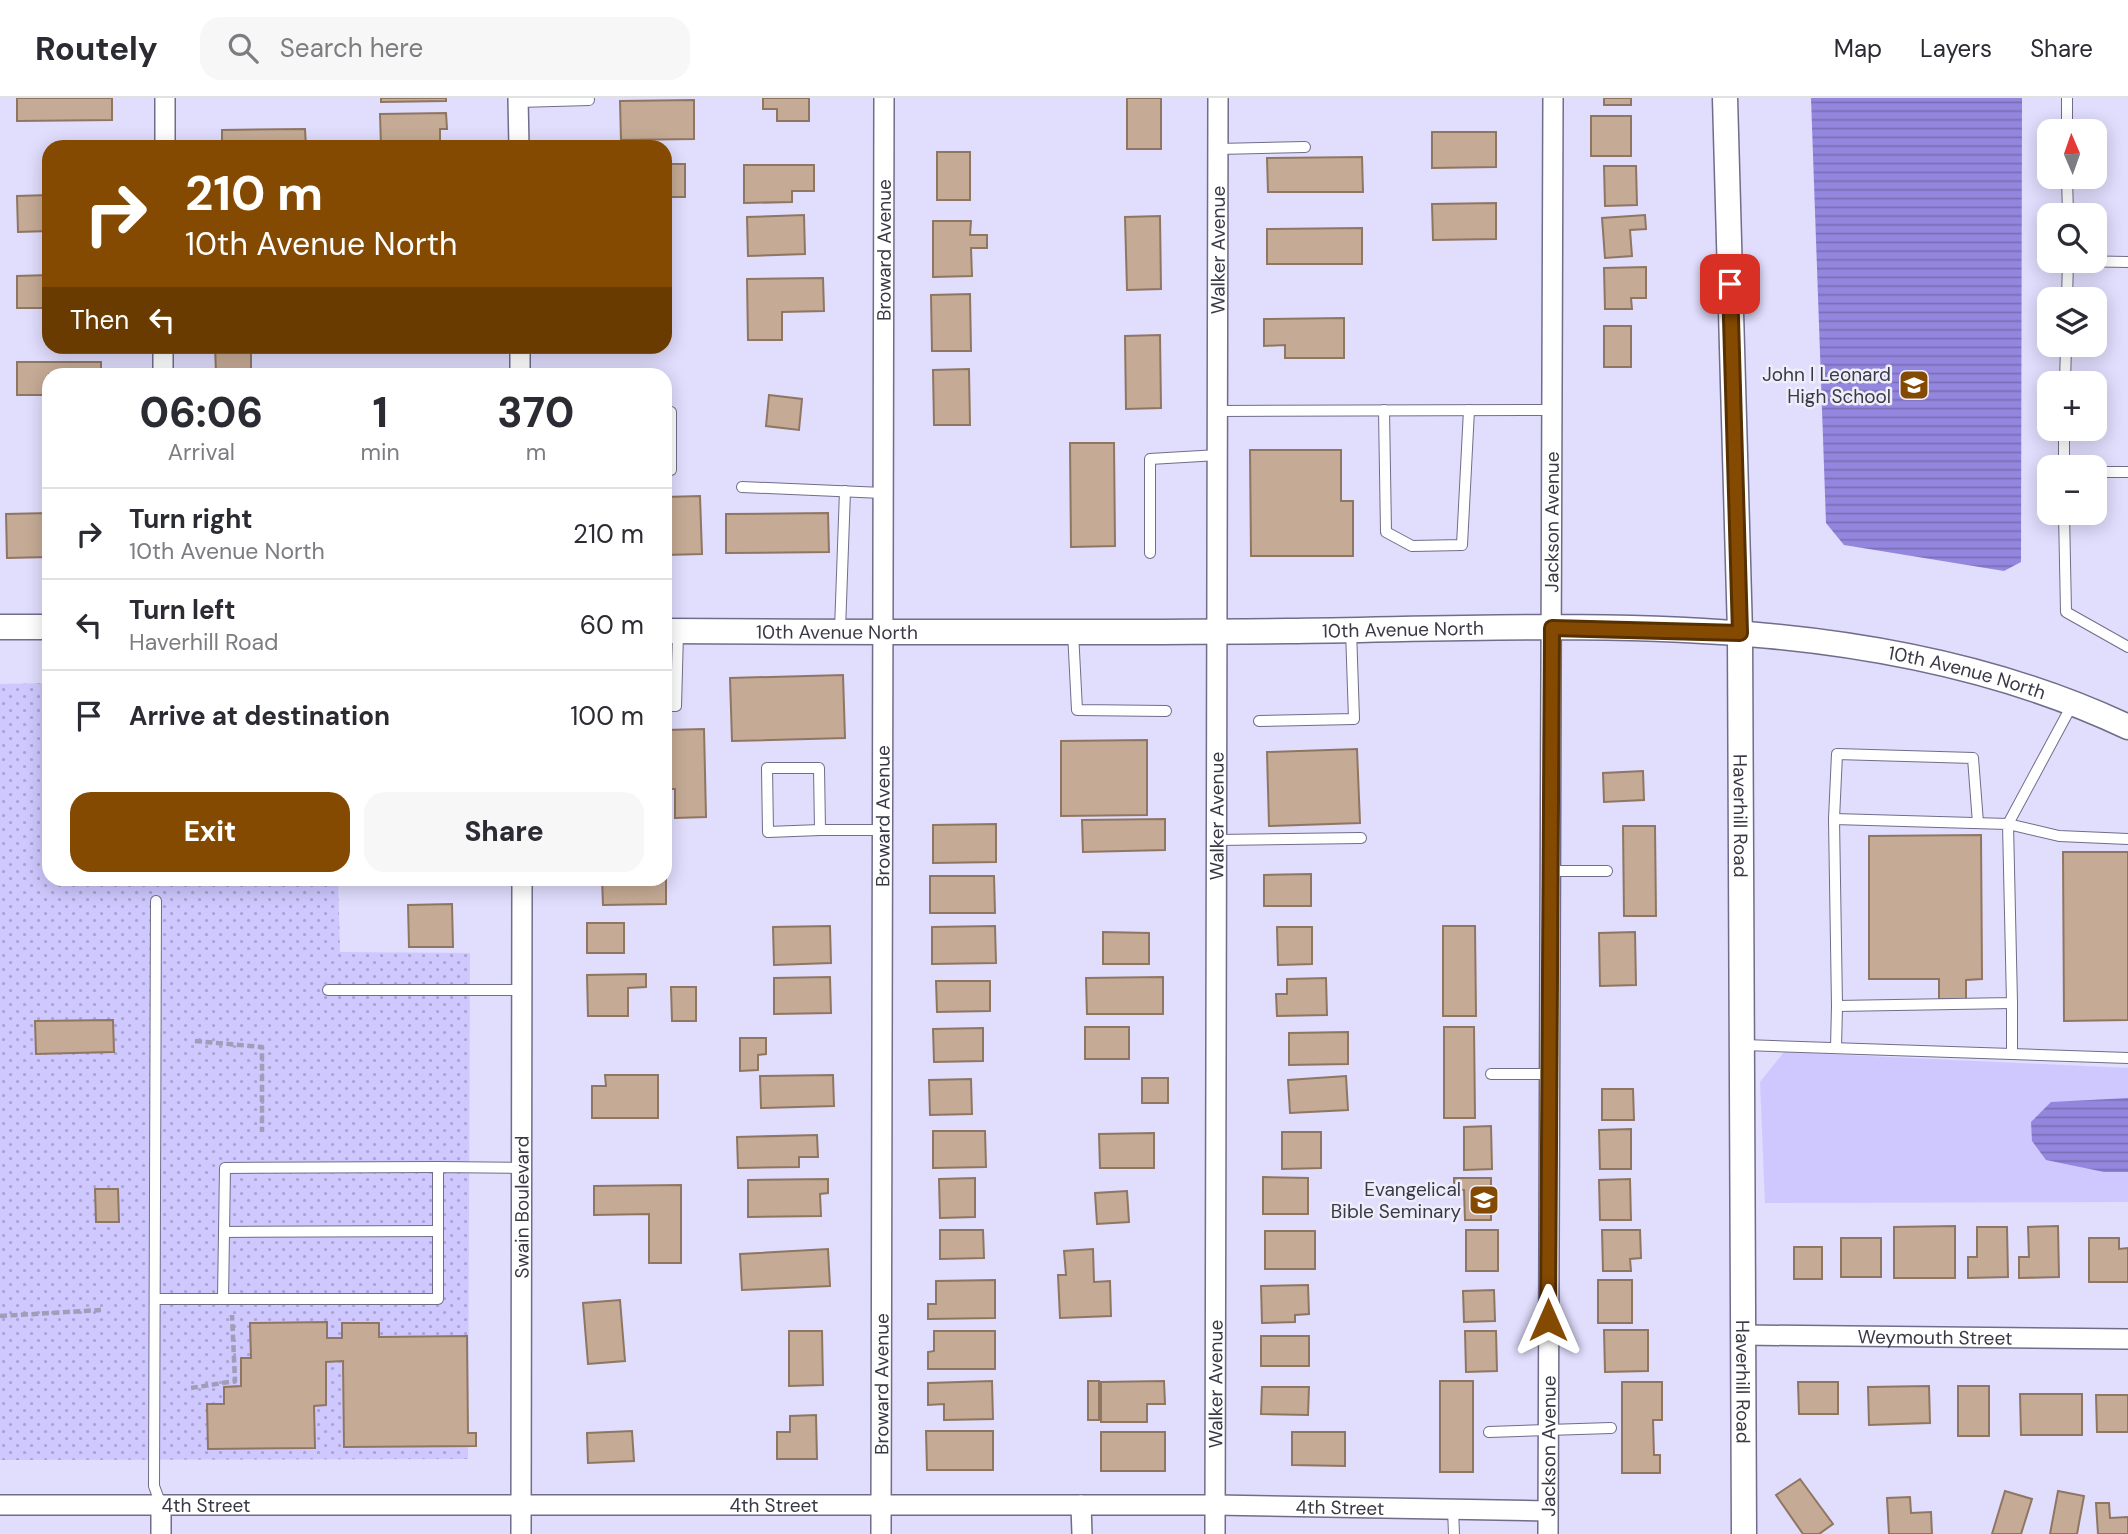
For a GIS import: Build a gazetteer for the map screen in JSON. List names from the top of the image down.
{
  "streets": {
    "street": [
      "Broward Avenue",
      "Walker Avenue",
      "Jackson Avenue",
      "10th Avenue North",
      "Haverhill Road",
      "Swain Boulevard",
      "Weymouth Street",
      "4th Street"
    ]
  },
  "crossings": [
    ["Broward Avenue", "10th Avenue North"],
    ["Broward Avenue", "4th Street"],
    ["Walker Avenue", "10th Avenue North"],
    ["Walker Avenue", "4th Street"],
    ["Jackson Avenue", "10th Avenue North"],
    ["Jackson Avenue", "4th Street"],
    ["10th Avenue North", "Haverhill Road"],
    ["Haverhill Road", "Weymouth Street"],
    ["Swain Boulevard", "4th Street"]
  ],
  "places": {
    "school or university": ["John I Leonard High School", "Evangelical Bible Seminary"]
  },
  "north": "top",
  "page": {
    "header": "Routely",
    "search": "Search here",
    "nav": ["Map", "Layers", "Share"],
    "map_buttons": ["+", "−"],
    "turn": ["210 m", "10th Avenue North"],
    "then": "Then",
    "eta": [
      "06:06",
      "Arrival",
      "1",
      "min",
      "370",
      "m"
    ],
    "list": [
      {
        "name": "Turn right",
        "note": "10th Avenue North",
        "value": "210 m"
      },
      {
        "name": "Turn left",
        "note": "Haverhill Road",
        "value": "60 m"
      },
      {
        "name": "Arrive at destination",
        "value": "100 m"
      }
    ],
    "buttons": ["Exit", "Share"]
  }
}
